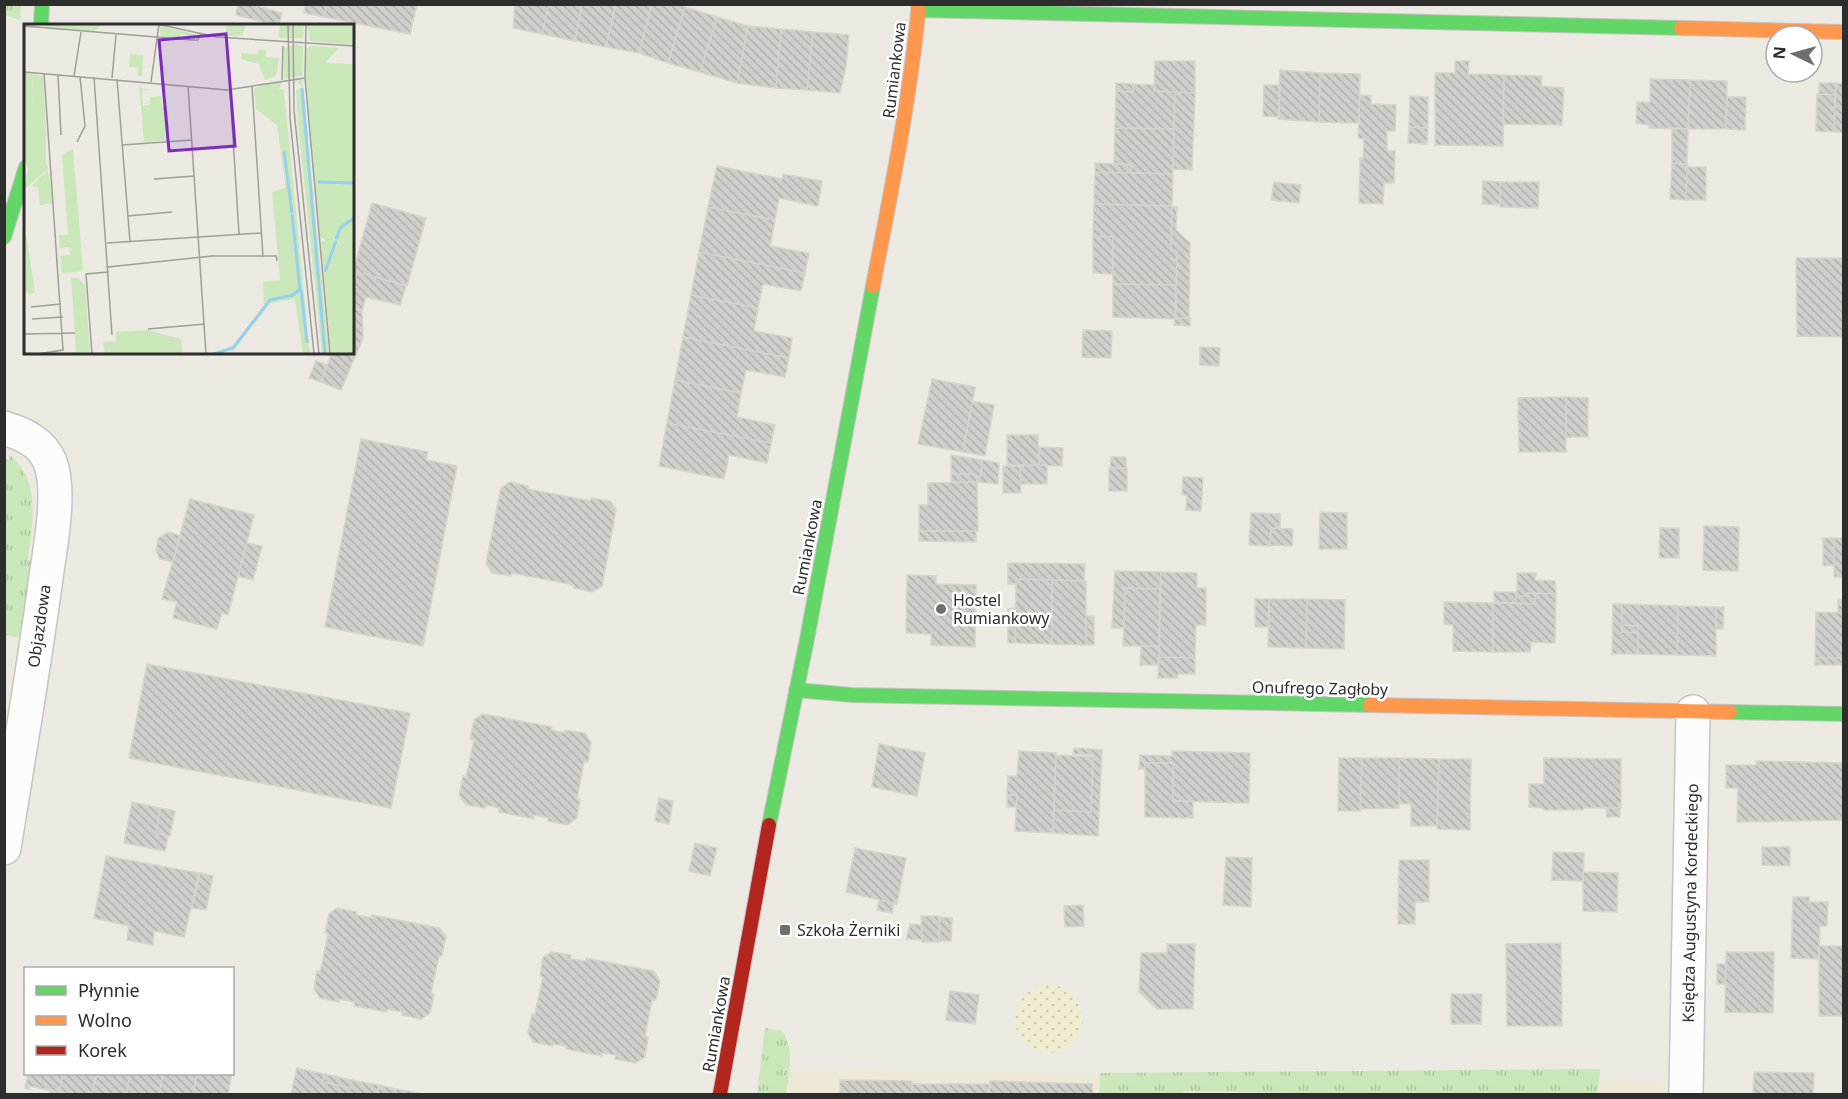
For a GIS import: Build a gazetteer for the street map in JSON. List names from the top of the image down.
{
  "streets": {
    "street": [
      "Rumiankowa",
      "Objazdowa",
      "Onufrego Zagłoby",
      "Księdza Augustyna Kordeckiego"
    ]
  },
  "crossings": [
    ["Rumiankowa", "Onufrego Zagłoby"],
    ["Onufrego Zagłoby", "Księdza Augustyna Kordeckiego"]
  ],
  "places": {
    "other": ["Hostel Rumiankowy"],
    "transit": ["Szkoła Żerniki"]
  },
  "legend": ["Płynnie", "Wolno", "Korek"],
  "north": "left"
}
